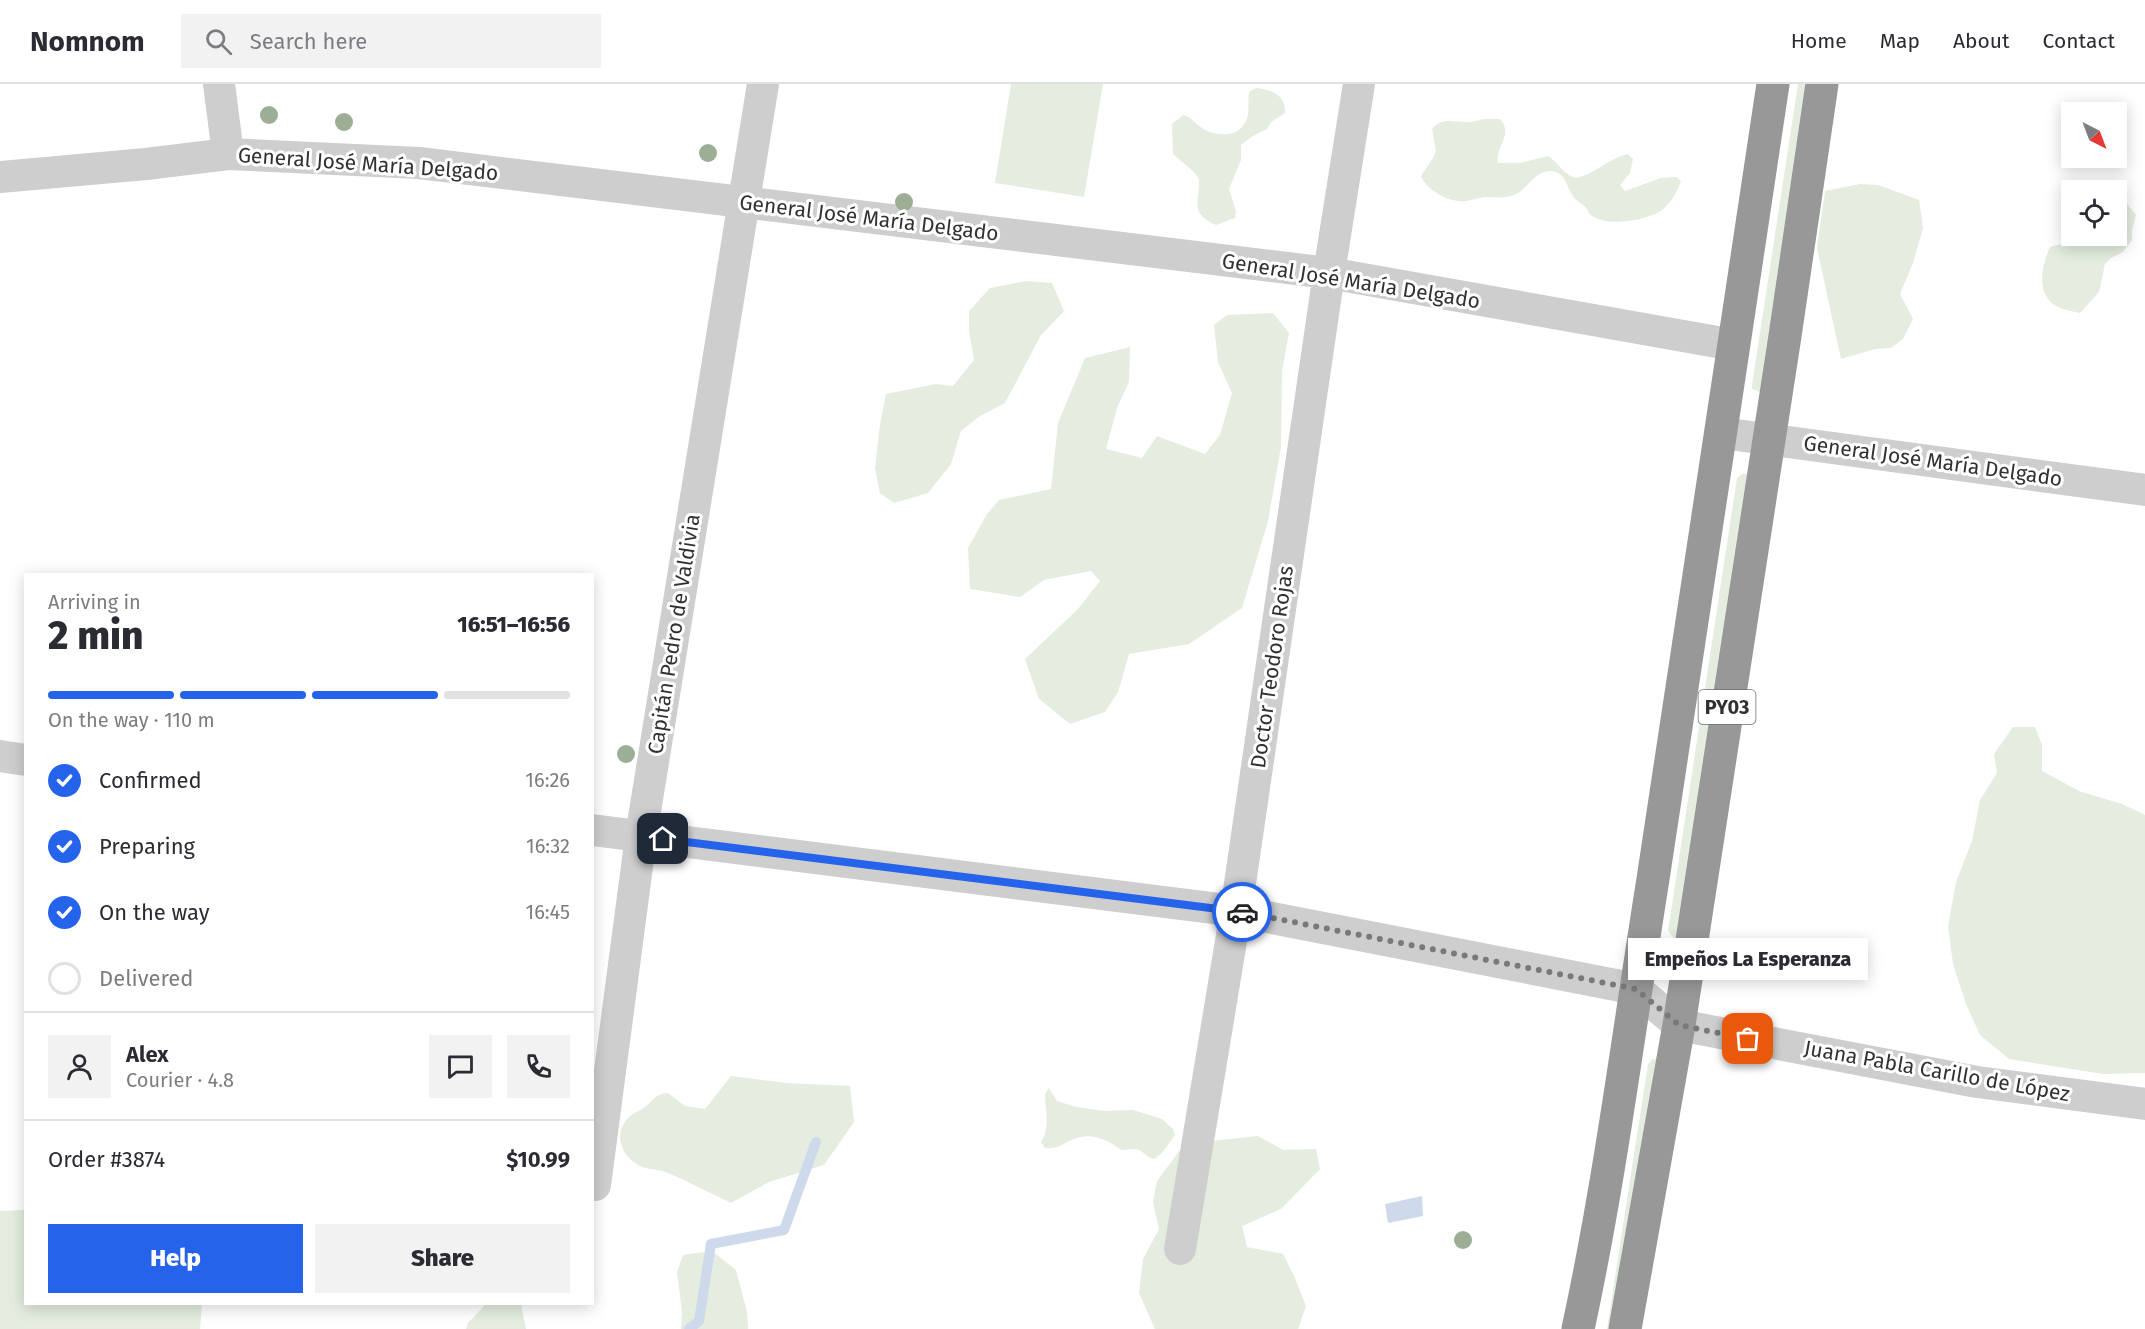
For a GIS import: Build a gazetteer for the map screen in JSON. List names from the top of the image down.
{
  "streets": {
    "highway": ["PY03"],
    "street": [
      "General José María Delgado",
      "Capitán Pedro de Valdivia",
      "Doctor Teodoro Rojas",
      "Juana Pabla Carillo de López"
    ]
  },
  "crossings": [
    ["General José María Delgado", "Capitán Pedro de Valdivia"],
    ["General José María Delgado", "Doctor Teodoro Rojas"],
    ["General José María Delgado", "PY03"],
    ["PY03", "Juana Pabla Carillo de López"]
  ],
  "places": ["Empeños La Esperanza"],
  "north": "bottom right",
  "page": {
    "header": "Nomnom",
    "search": "Search here",
    "nav": [
      "Home",
      "Map",
      "About",
      "Contact"
    ],
    "heading": ["2 min", "Arriving in", "16:51–16:56"],
    "panel": [
      "Alex",
      "Courier · 4.8",
      "Order #3874",
      "$10.99"
    ],
    "bar": "On the way · 110 m",
    "list": [
      ["Confirmed", "16:26"],
      ["Preparing", "16:32"],
      ["On the way", "16:45"],
      "Delivered"
    ],
    "bubble": "Empeños La Esperanza",
    "buttons": ["Help", "Share"]
  }
}
